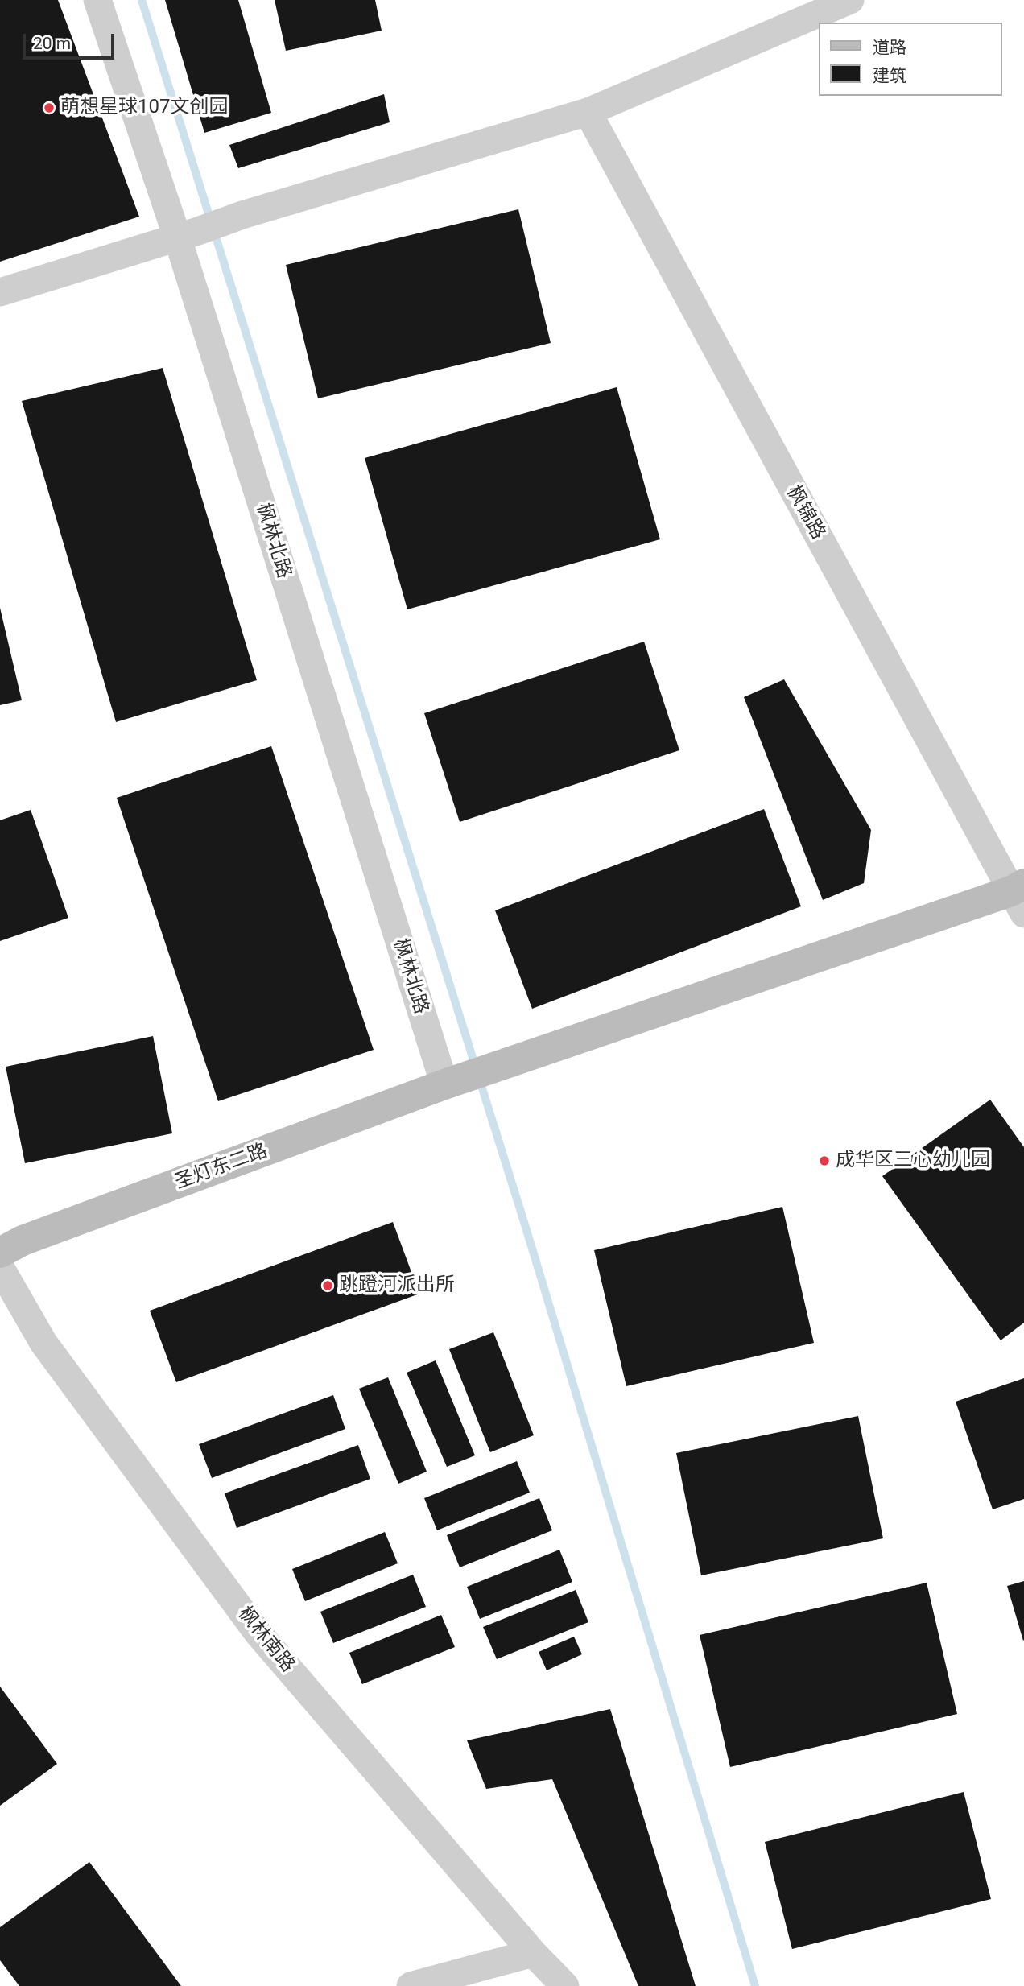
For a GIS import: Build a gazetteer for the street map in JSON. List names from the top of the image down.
{
  "streets": {
    "street": [
      "枫锦路",
      "枫林北路",
      "圣灯东二路",
      "枫林南路"
    ]
  },
  "crossings": [
    ["枫锦路", "圣灯东二路"],
    ["枫林北路", "圣灯东二路"]
  ],
  "places": ["萌想星球107文创园", "成华区三心幼儿园", "跳蹬河派出所"],
  "legend": ["道路", "建筑"],
  "scale_bar": "20 m"
}
